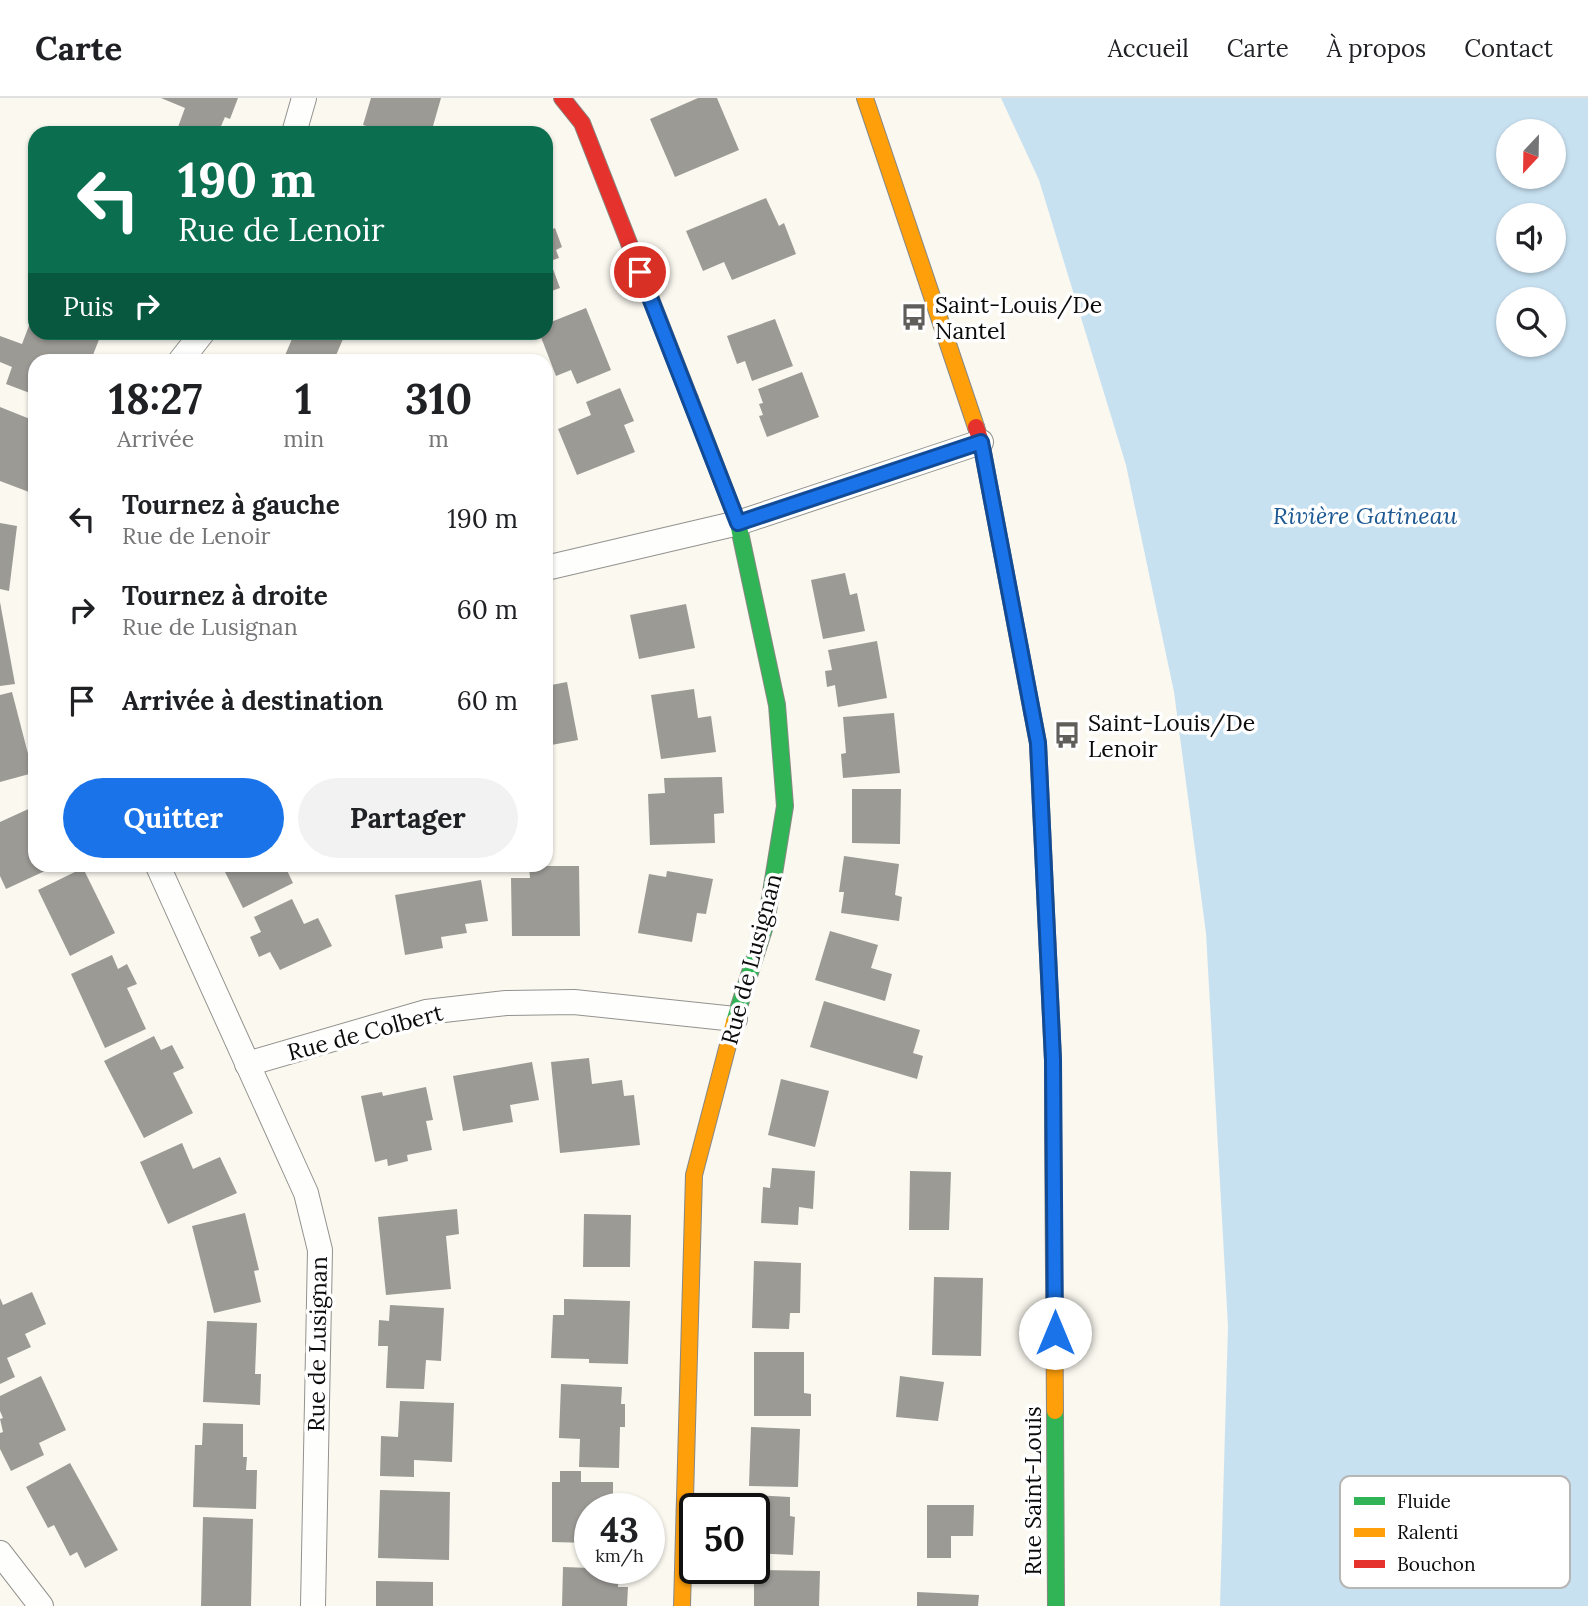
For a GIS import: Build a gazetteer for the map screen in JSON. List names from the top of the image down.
{
  "streets": {
    "street": ["Rue de Lusignan", "Rue de Colbert", "Rue Saint-Louis"]
  },
  "crossings": [
    ["Rue de Lusignan", "Rue de Colbert"]
  ],
  "water": ["Rivière Gatineau"],
  "places": {
    "bus stop": ["Saint-Louis/De Nantel", "Saint-Louis/De Lenoir"]
  },
  "legend": ["Fluide", "Ralenti", "Bouchon"],
  "north": "bottom",
  "page": {
    "header": "Carte",
    "nav": [
      "Accueil",
      "Carte",
      "À propos",
      "Contact"
    ],
    "turn": ["190 m", "Rue de Lenoir"],
    "then": "Puis",
    "eta": [
      "18:27",
      "Arrivée",
      "1",
      "min",
      "310",
      "m"
    ],
    "list": [
      {
        "name": "Tournez à gauche",
        "note": "Rue de Lenoir",
        "value": "190 m"
      },
      {
        "name": "Tournez à droite",
        "note": "Rue de Lusignan",
        "value": "60 m"
      },
      {
        "name": "Arrivée à destination",
        "value": "60 m"
      }
    ],
    "buttons": ["Quitter", "Partager"],
    "speed": "43 km/h",
    "limit": "50"
  }
}
